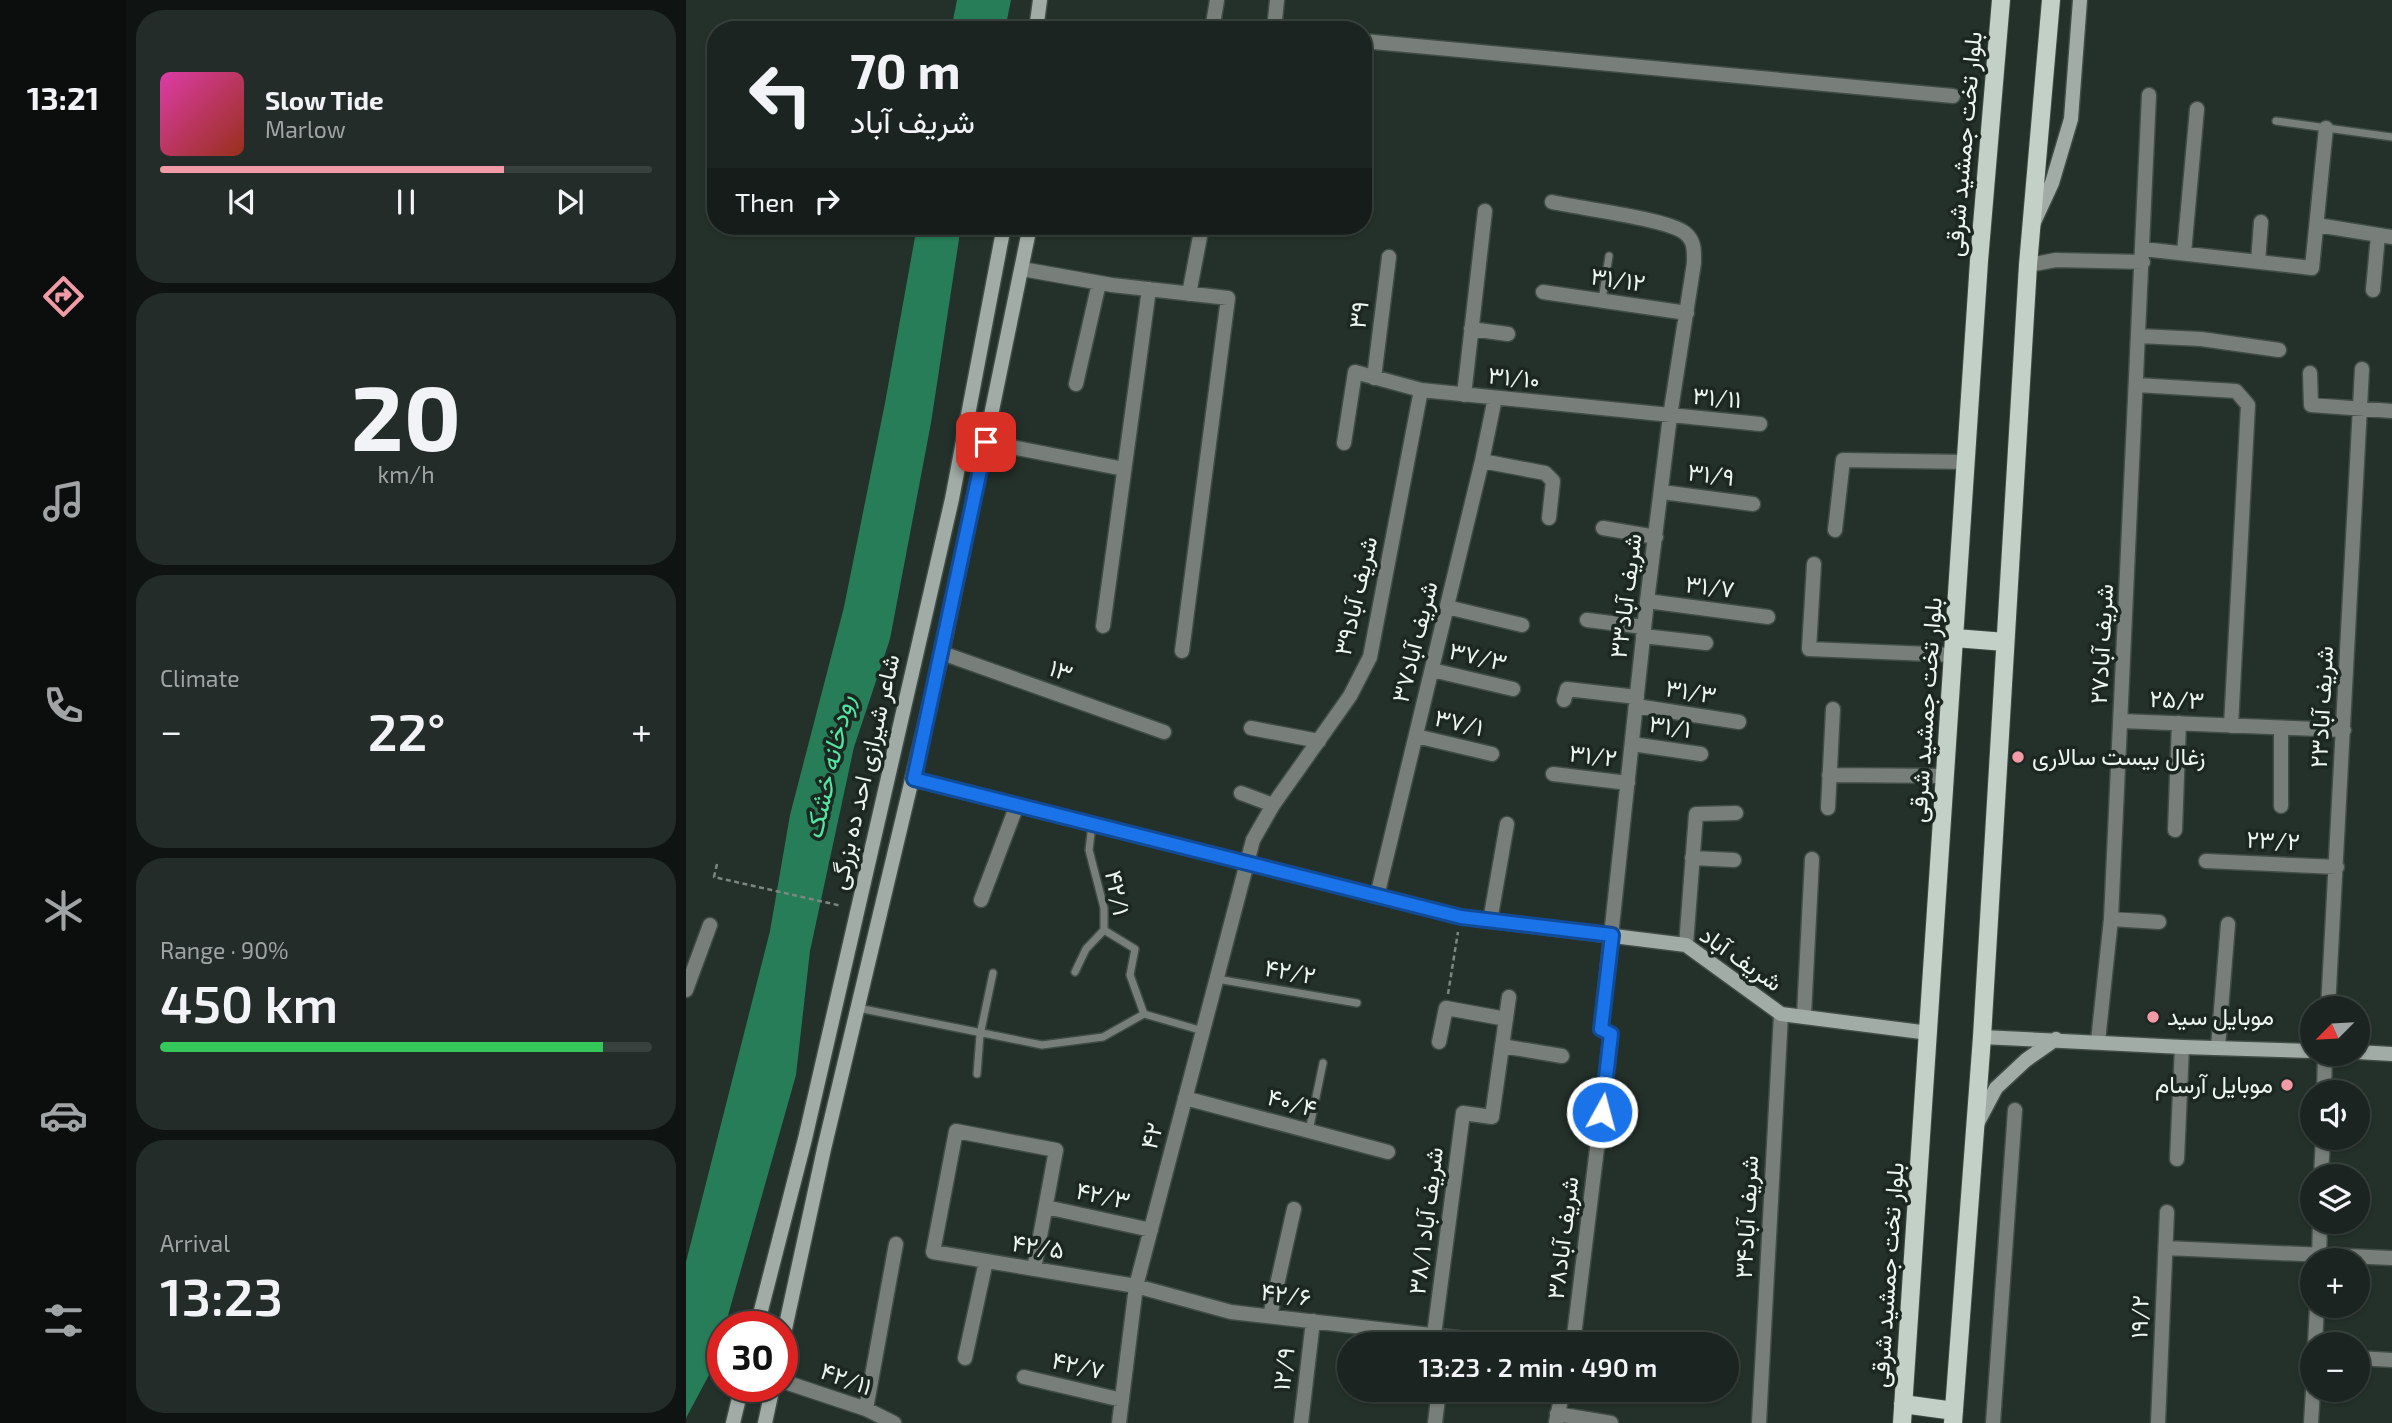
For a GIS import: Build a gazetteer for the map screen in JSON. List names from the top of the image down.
{
  "streets": {
    "main road": ["بلوار تخت جمشید شرقی"],
    "street": [
      "۳۱/۱۲",
      "۳۹",
      "۳۱/۱۰",
      "۳۱/۱۱",
      "۳۱/۹",
      "۳۱/۷",
      "شریف آباد۳۹",
      "شریف آباد۳۳",
      "شریف آباد۳۷",
      "شریف آباد۲۷",
      "۳۷/۳",
      "۱۳",
      "۳۱/۳",
      "۲۵/۳",
      "شریف آباد۲۳",
      "۳۷/۱",
      "۳۱/۱",
      "۳۱/۲",
      "شاعر شیرازی احد ده بزرگی",
      "۲۳/۲",
      "شریف آباد",
      "۴۰/۴",
      "۴۲",
      "۴۲/۳",
      "شریف آباد۳۴",
      "۳۸/۱ شریف آباد",
      "شریف آباد۳۸",
      "۴۲/۵",
      "۴۲/۶",
      "۱۹/۲",
      "۴۲/۷",
      "۱۲/۹",
      "۴۲/۱۱"
    ],
    "lane": ["۴۲/۱", "۴۲/۲"]
  },
  "crossings": [
    ["بلوار تخت جمشید شرقی", "شریف آباد"],
    ["۳۱/۱۲", "شریف آباد۳۳"],
    ["۳۹", "۳۱/۱۰"],
    ["۳۱/۱۰", "۳۱/۱۱"],
    ["۳۱/۱۰", "شریف آباد۳۹"],
    ["۳۱/۱۰", "شریف آباد۳۳"],
    ["۳۱/۱۰", "شریف آباد۳۷"],
    ["۳۱/۱۱", "شریف آباد۳۳"],
    ["۳۱/۹", "شریف آباد۳۳"],
    ["۳۱/۷", "شریف آباد۳۳"],
    ["شریف آباد۳۹", "شریف آباد"],
    ["شریف آباد۳۹", "۴۲"],
    ["شریف آباد۳۳", "۳۱/۳"],
    ["شریف آباد۳۳", "۳۱/۱"],
    ["شریف آباد۳۳", "۳۱/۲"],
    ["شریف آباد۳۳", "شریف آباد"],
    ["شریف آباد۳۳", "شریف آباد۳۸"],
    ["شریف آباد۳۷", "۳۷/۳"],
    ["شریف آباد۳۷", "۳۷/۱"],
    ["شریف آباد۳۷", "شریف آباد"],
    ["شریف آباد۲۷", "۲۵/۳"],
    ["۲۵/۳", "شریف آباد۲۳"],
    ["شریف آباد۲۳", "۲۳/۲"],
    ["۴۲/۱", "شریف آباد"],
    ["شریف آباد", "۴۲"],
    ["شریف آباد", "شریف آباد۳۴"],
    ["شریف آباد", "شریف آباد۳۸"],
    ["۴۲/۲", "۴۲"],
    ["۴۰/۴", "۴۲"],
    ["۴۲", "۴۲/۳"],
    ["۴۲", "۴۲/۵"],
    ["۴۲", "۴۲/۶"],
    ["۴۲", "۴۲/۷"],
    ["۴۲/۳", "۴۲/۵"],
    ["۴۲/۵", "۴۲/۶"],
    ["۴۲/۶", "۱۲/۹"]
  ],
  "water": ["رودخانه خشک"],
  "places": ["زغال بیست سالاری", "موبایل سید", "موبایل آرسام"],
  "north": "bottom left",
  "page": {
    "tabs": "13:21",
    "turn": ["70 m", "شریف آباد"],
    "song": ["Slow Tide", "Marlow"],
    "then": "Then",
    "tile": [
      ["20", "km/h"],
      "Climate",
      ["Range · 90%", "450 km"],
      ["Arrival", "13:23"]
    ],
    "heat": ["−", "22°", "+"],
    "map_buttons": ["+", "−"],
    "limit": "30",
    "trip": "13:23 · 2 min · 490 m"
  }
}
